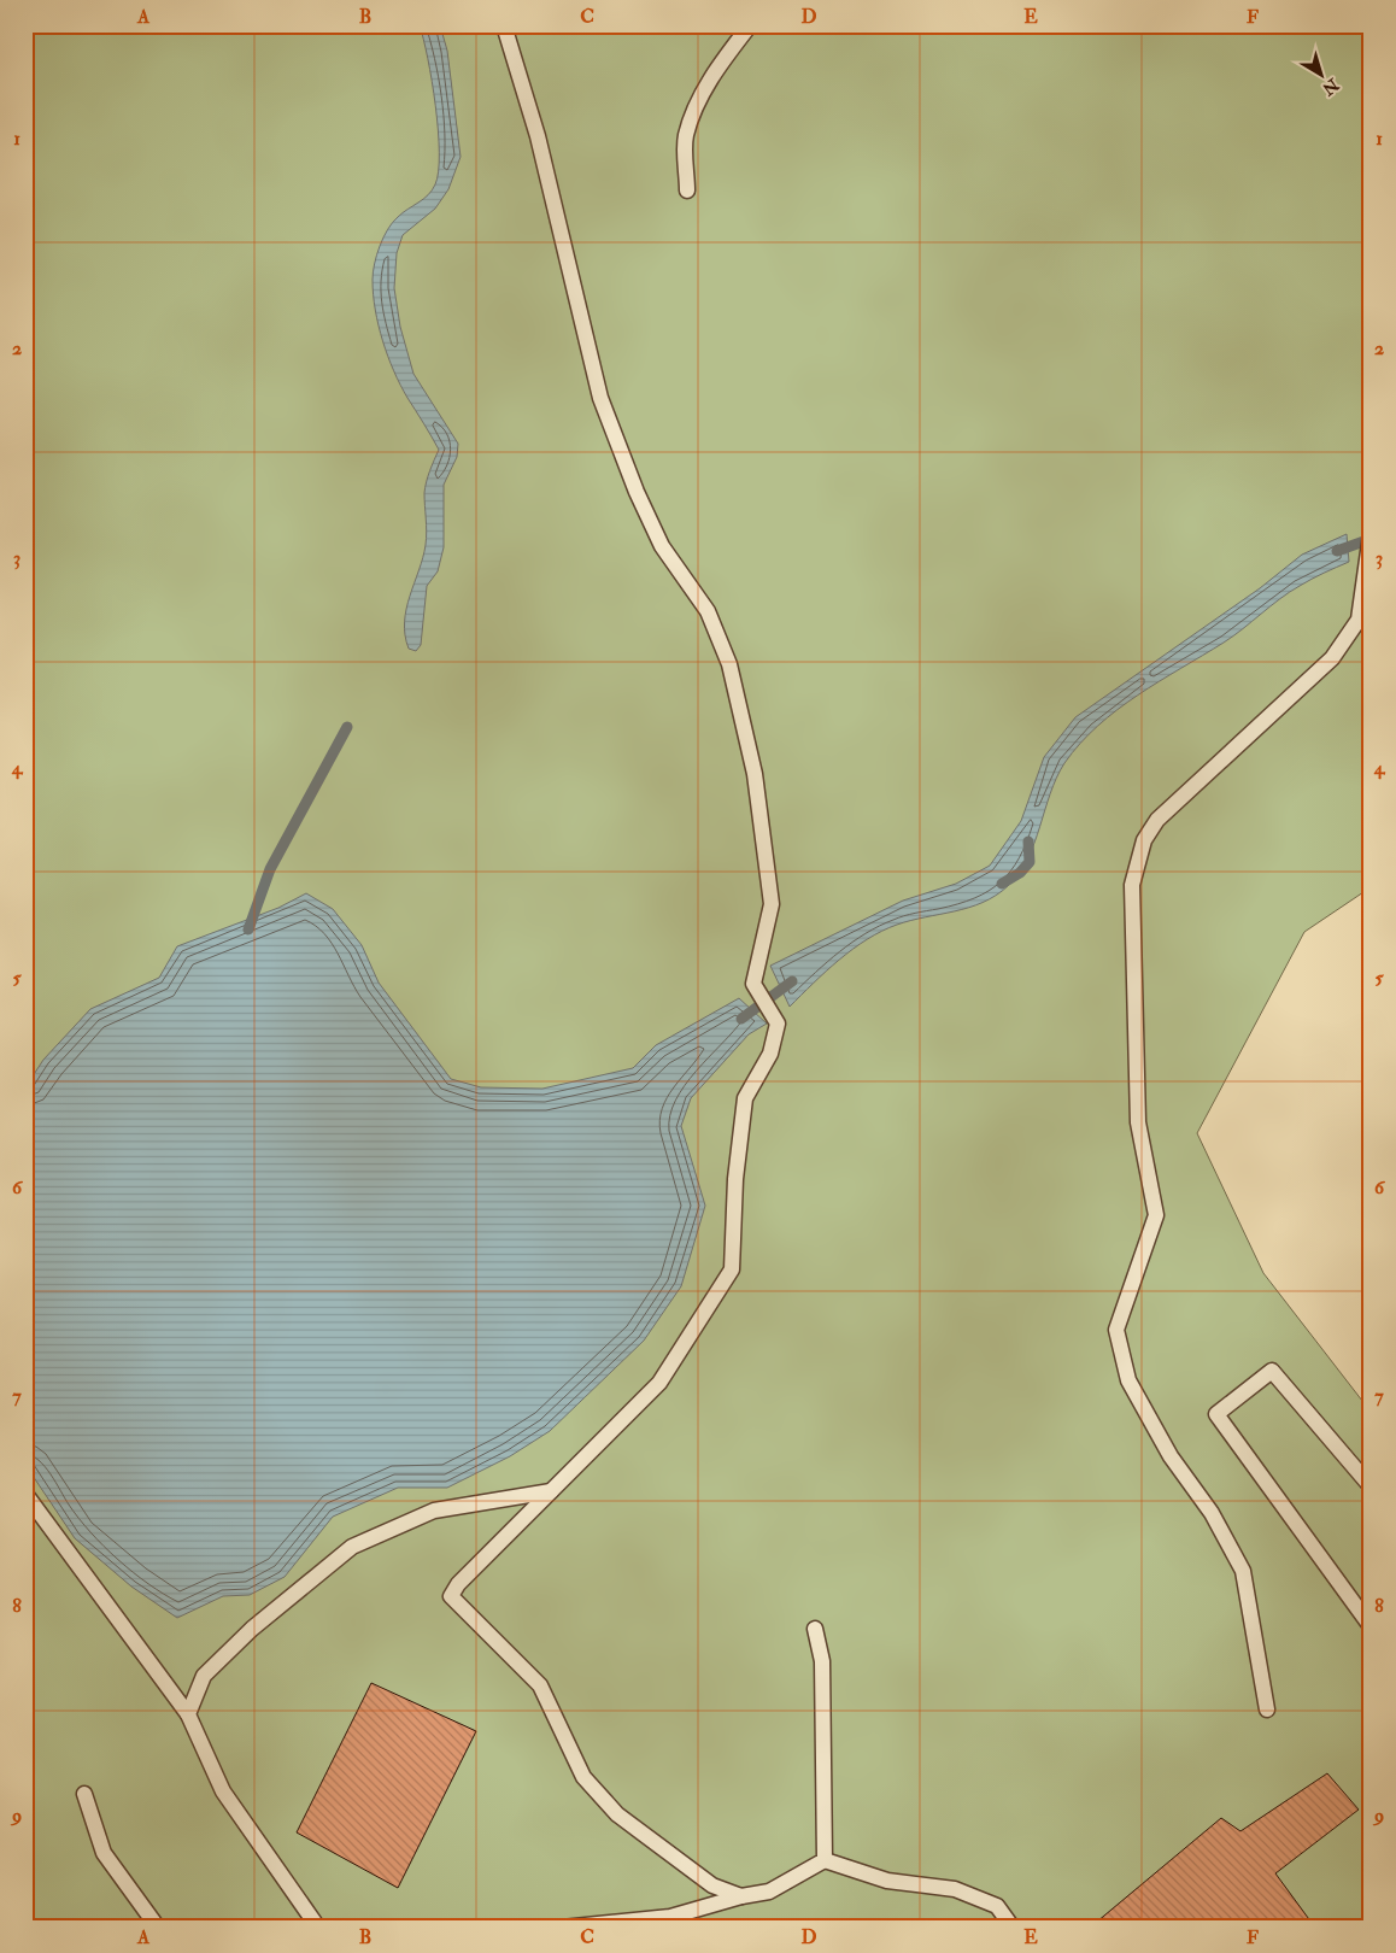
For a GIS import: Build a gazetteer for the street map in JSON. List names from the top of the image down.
{
  "north": "bottom right",
  "grid": {
    "columns": [
      "A",
      "B",
      "C",
      "D",
      "E",
      "F"
    ],
    "rows": [
      "1",
      "2",
      "3",
      "4",
      "5",
      "6",
      "7",
      "8",
      "9"
    ]
  }
}
